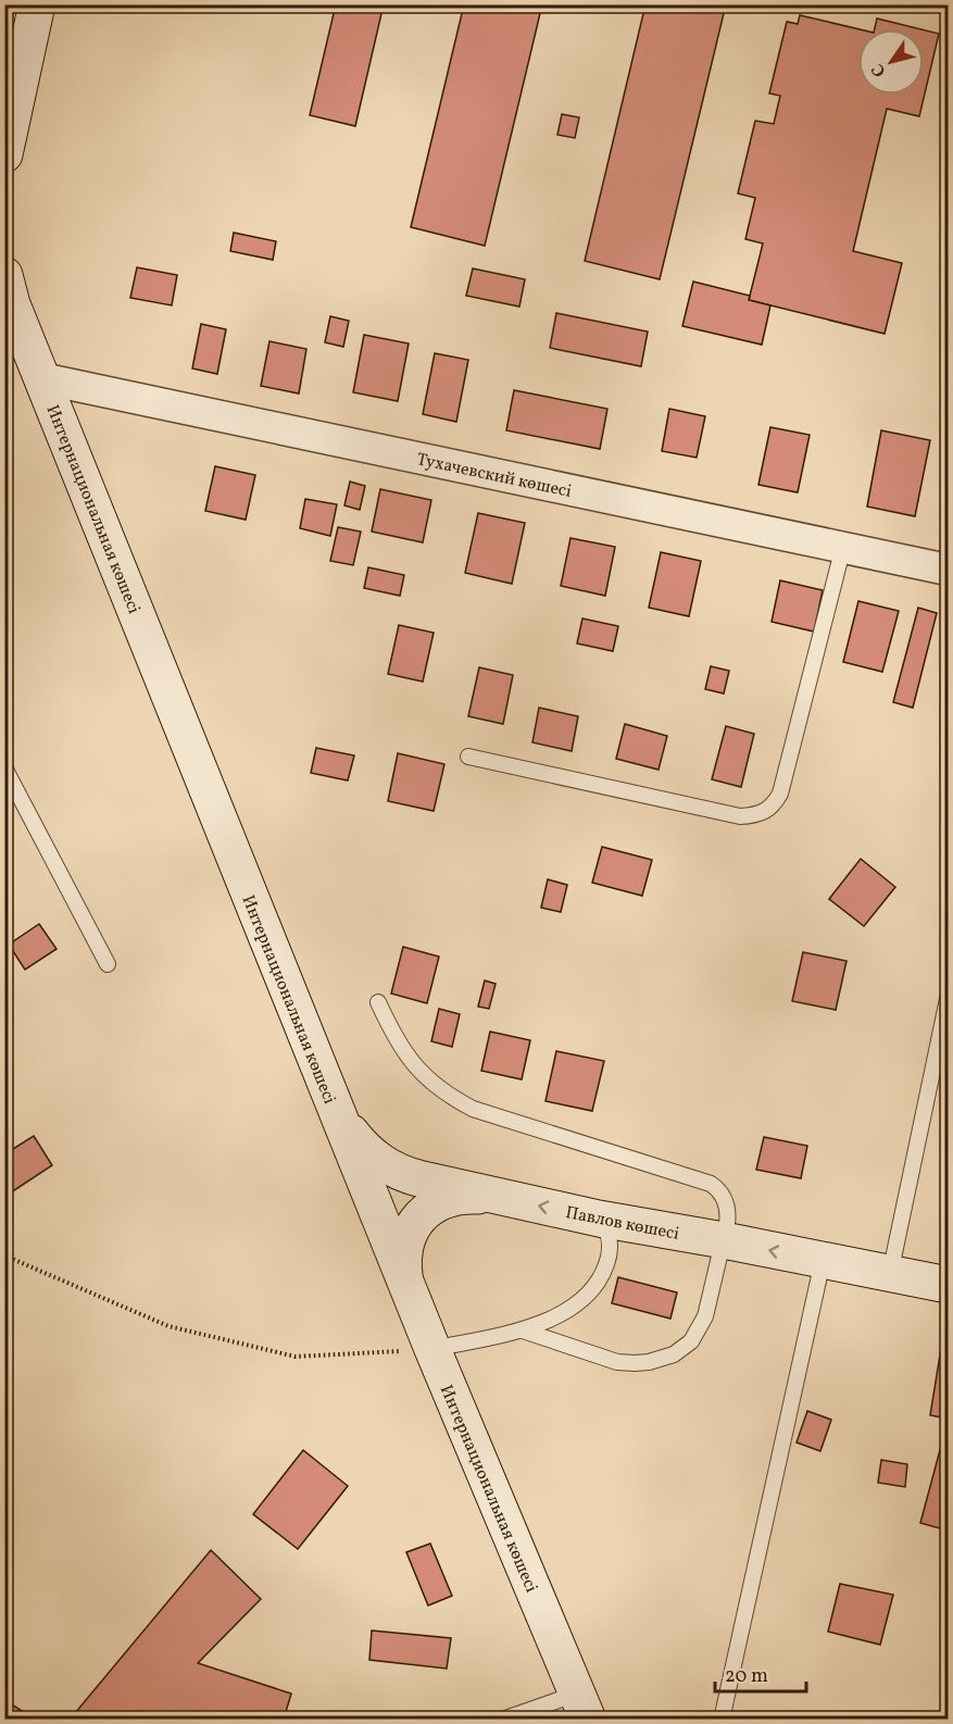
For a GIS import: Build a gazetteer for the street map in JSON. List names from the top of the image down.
{
  "streets": {
    "street": ["Тухачевский көшесі", "Интернациональная көшесі", "Павлов көшесі"]
  },
  "crossings": [
    ["Тухачевский көшесі", "Интернациональная көшесі"],
    ["Интернациональная көшесі", "Павлов көшесі"]
  ],
  "scale_bar": "20 m",
  "north": "bottom left"
}
